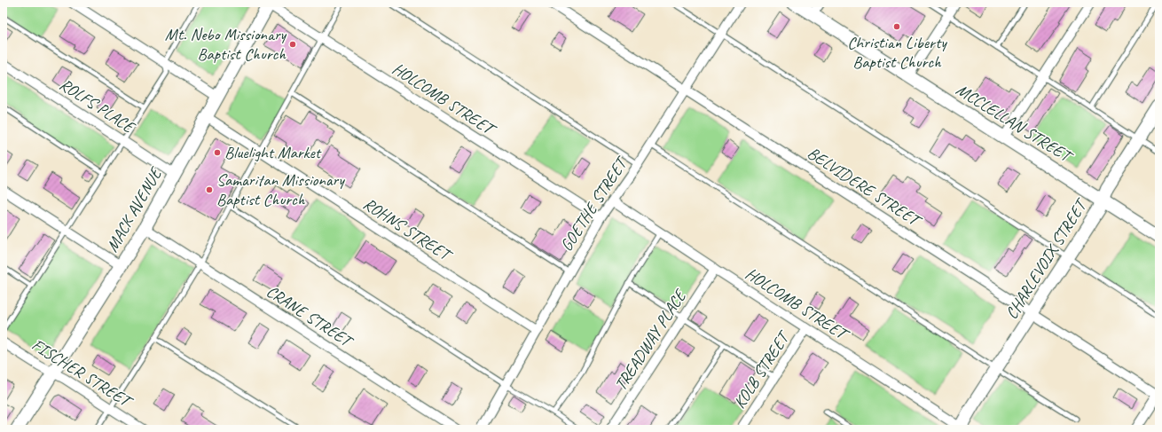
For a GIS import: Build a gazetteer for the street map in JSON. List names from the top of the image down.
{
  "streets": {
    "street": [
      "HOLCOMB STREET",
      "ROLFS PLACE",
      "MCCLELLAN STREET",
      "BELVIDERE STREET",
      "GOETHE STREET",
      "MACK AVENUE",
      "ROHNS STREET",
      "CHARLEVOIX STREET",
      "CRANE STREET",
      "TREADWAY PLACE",
      "KOLB STREET",
      "FISCHER STREET"
    ]
  },
  "crossings": [
    ["HOLCOMB STREET", "GOETHE STREET"],
    ["HOLCOMB STREET", "MACK AVENUE"],
    ["HOLCOMB STREET", "CHARLEVOIX STREET"],
    ["HOLCOMB STREET", "TREADWAY PLACE"],
    ["HOLCOMB STREET", "KOLB STREET"],
    ["ROLFS PLACE", "MACK AVENUE"],
    ["MCCLELLAN STREET", "CHARLEVOIX STREET"],
    ["BELVIDERE STREET", "GOETHE STREET"],
    ["BELVIDERE STREET", "CHARLEVOIX STREET"],
    ["GOETHE STREET", "ROHNS STREET"],
    ["MACK AVENUE", "ROHNS STREET"],
    ["MACK AVENUE", "CRANE STREET"],
    ["MACK AVENUE", "FISCHER STREET"]
  ],
  "places": [
    "Christian Liberty Baptist Church",
    "Mt. Nebo Missionary Baptist Church",
    "Bluelight Market",
    "Samaritan Missionary Baptist Church"
  ]
}
